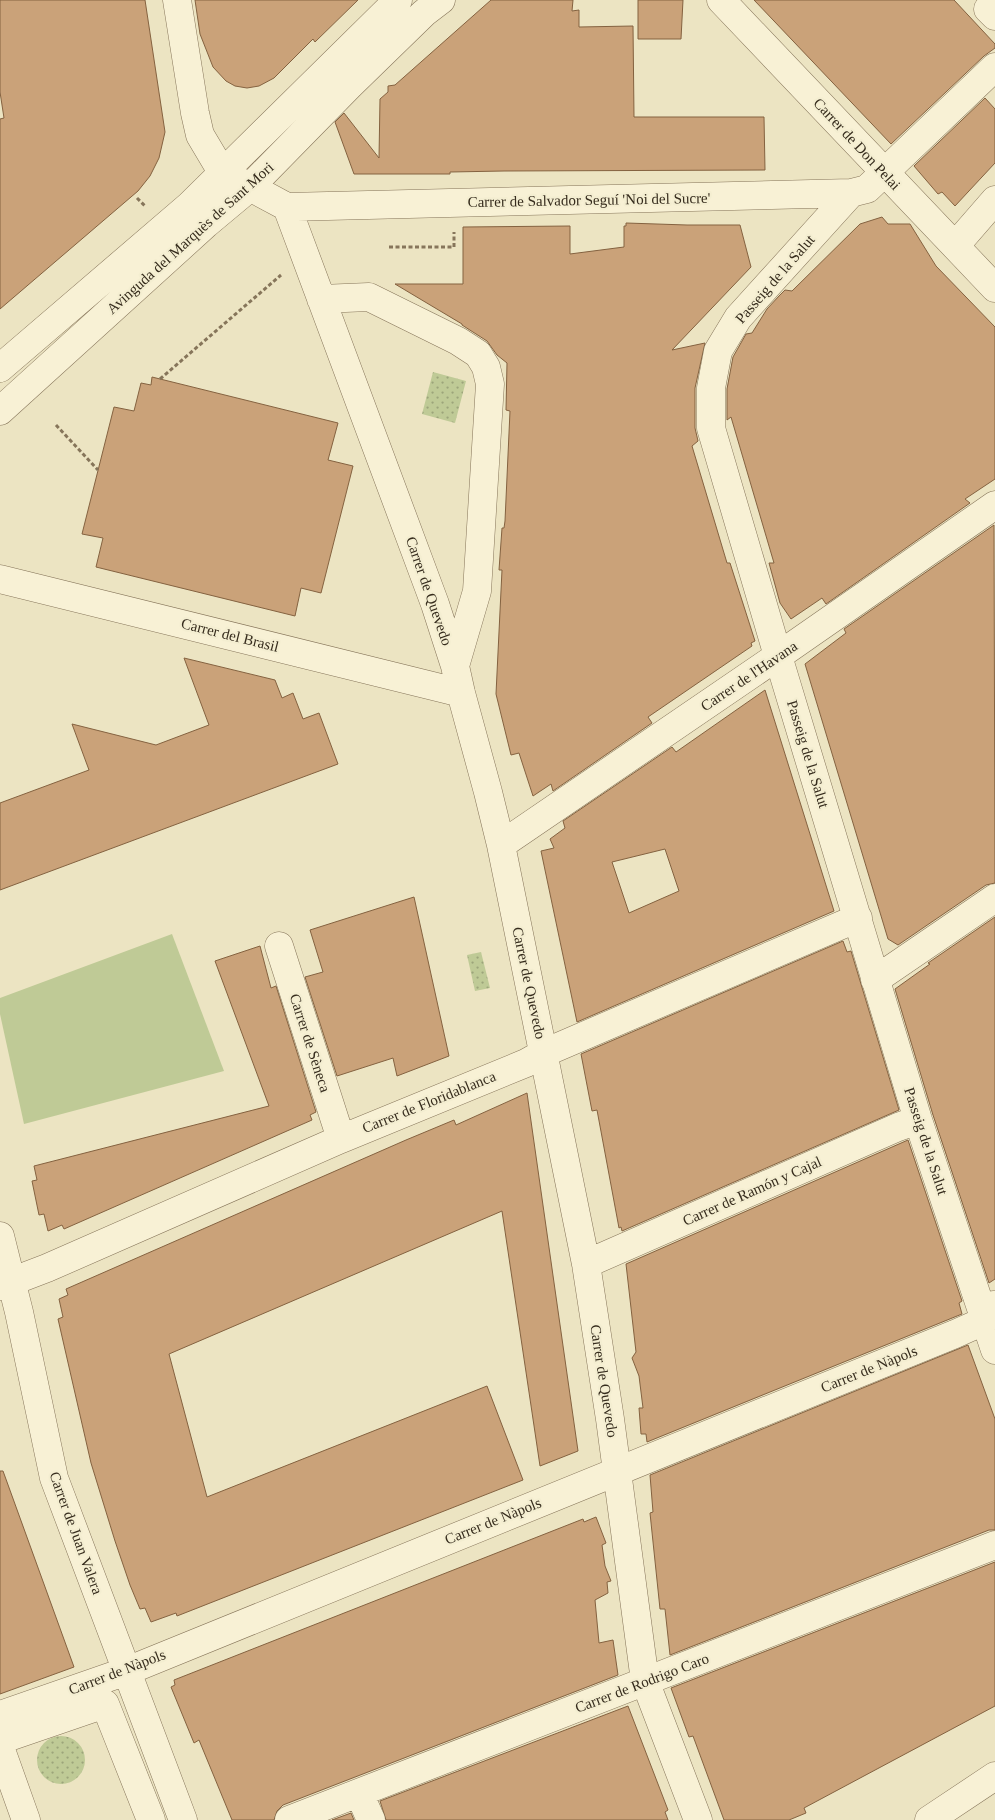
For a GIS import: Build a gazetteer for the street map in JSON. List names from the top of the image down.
{
  "streets": {
    "street": [
      "Carrer de Don Pelai",
      "Carrer de Salvador Seguí 'Noi del Sucre'",
      "Avinguda del Marquès de Sant Mori",
      "Passeig de la Salut",
      "Carrer de Quevedo",
      "Carrer del Brasil",
      "Carrer de l'Havana",
      "Carrer de Sèneca",
      "Carrer de Floridablanca",
      "Carrer de Ramón y Cajal",
      "Carrer de Nàpols",
      "Carrer de Juan Valera",
      "Carrer de Rodrigo Caro"
    ]
  },
  "crossings": [
    ["Carrer de Don Pelai", "Carrer de Salvador Seguí 'Noi del Sucre'"],
    ["Carrer de Salvador Seguí 'Noi del Sucre'", "Passeig de la Salut"],
    ["Carrer de Salvador Seguí 'Noi del Sucre'", "Carrer de Quevedo"],
    ["Passeig de la Salut", "Carrer de l'Havana"],
    ["Passeig de la Salut", "Carrer de Floridablanca"],
    ["Passeig de la Salut", "Carrer de Ramón y Cajal"],
    ["Passeig de la Salut", "Carrer de Nàpols"],
    ["Carrer de Quevedo", "Carrer del Brasil"],
    ["Carrer de Quevedo", "Carrer de l'Havana"],
    ["Carrer de Quevedo", "Carrer de Floridablanca"],
    ["Carrer de Quevedo", "Carrer de Ramón y Cajal"],
    ["Carrer de Quevedo", "Carrer de Nàpols"],
    ["Carrer de Quevedo", "Carrer de Rodrigo Caro"],
    ["Carrer de Sèneca", "Carrer de Floridablanca"],
    ["Carrer de Floridablanca", "Carrer de Juan Valera"],
    ["Carrer de Nàpols", "Carrer de Juan Valera"]
  ]
}
